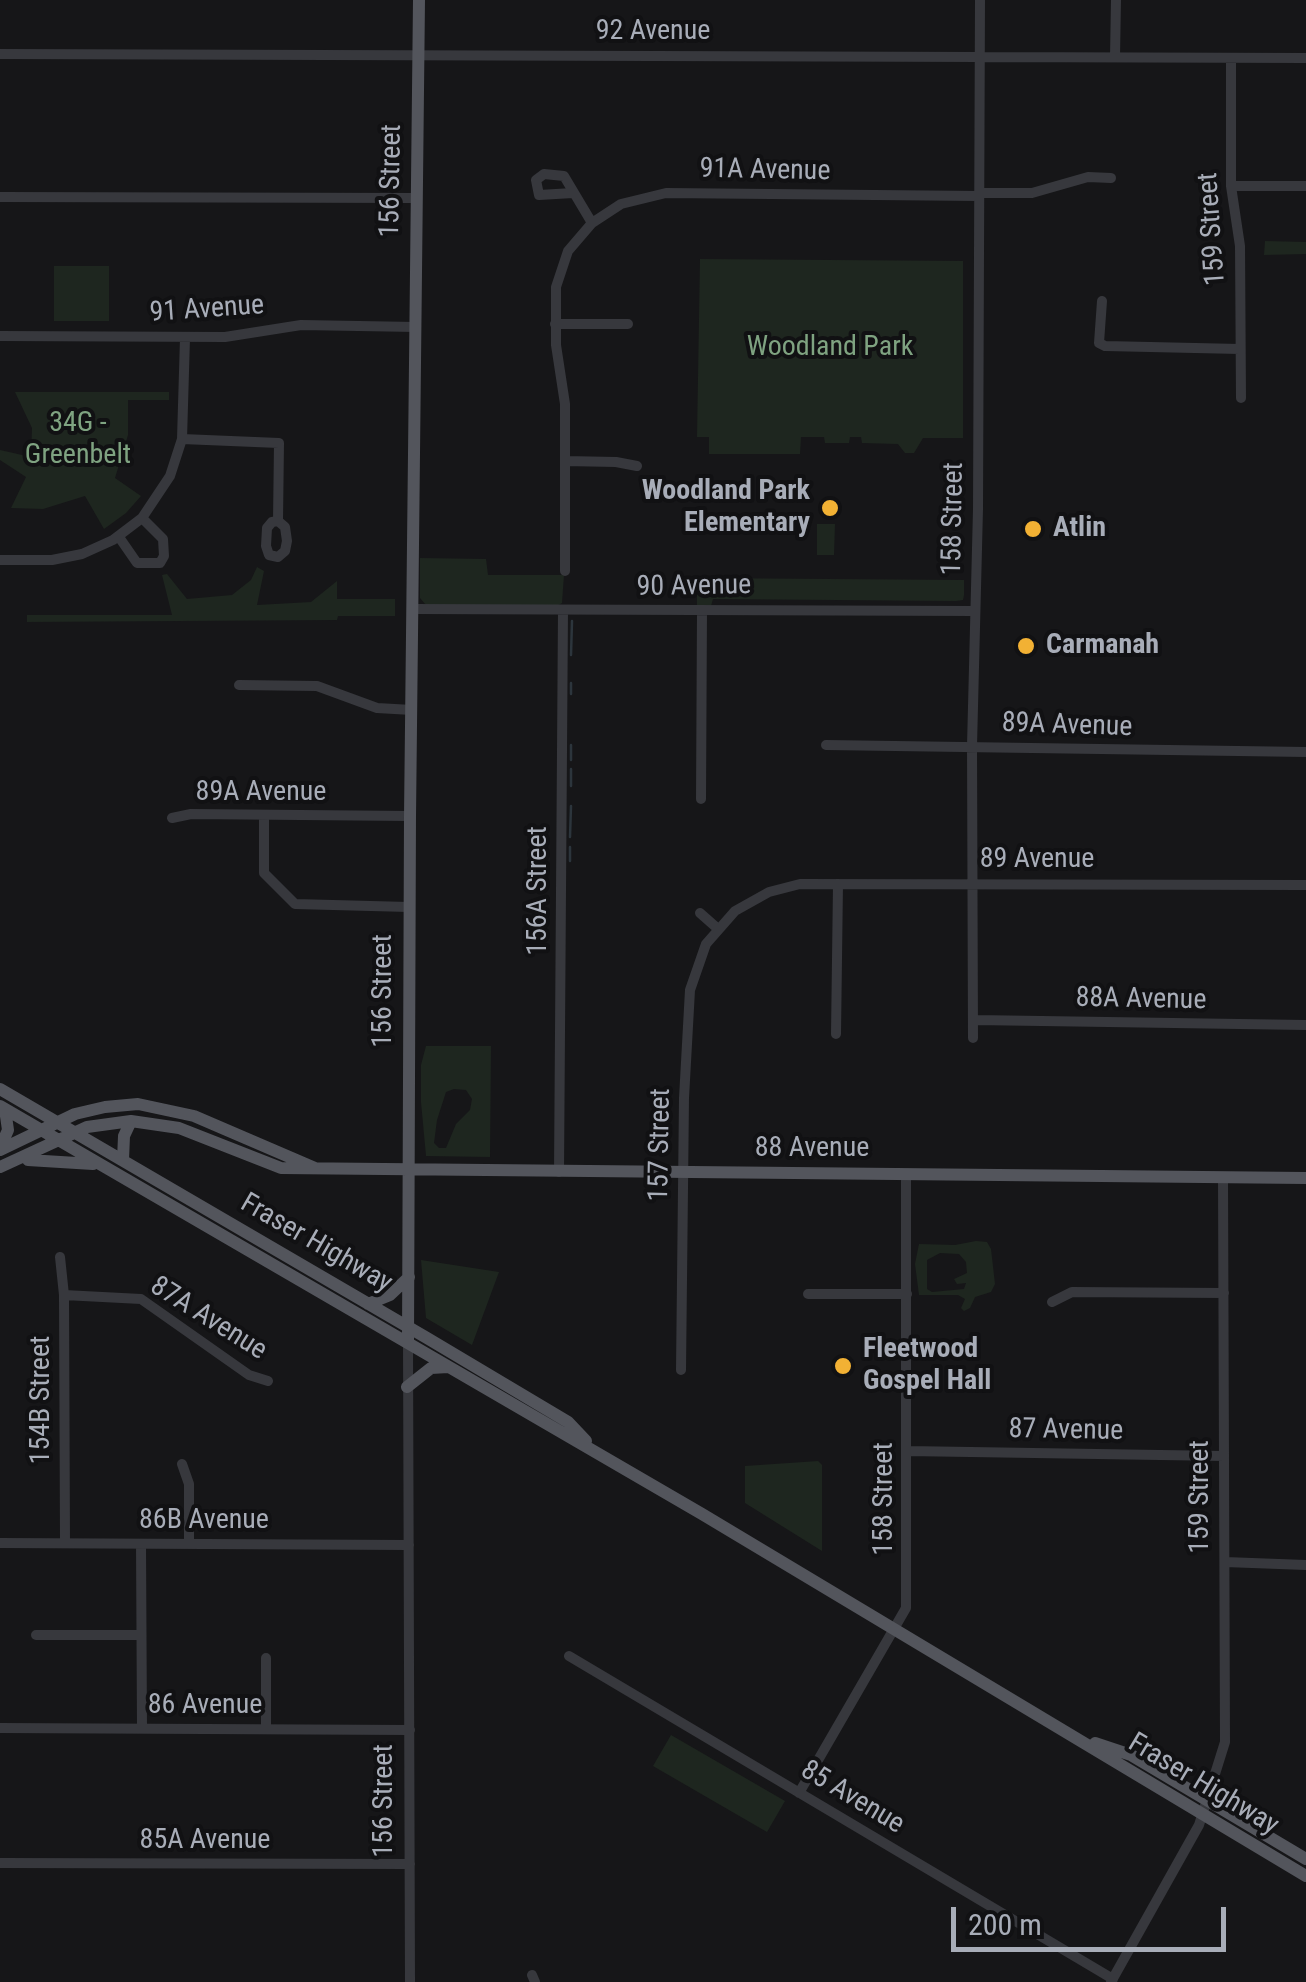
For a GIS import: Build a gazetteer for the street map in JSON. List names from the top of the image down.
{
  "streets": {
    "main road": ["156 Street", "88 Avenue", "Fraser Highway"],
    "street": [
      "92 Avenue",
      "91A Avenue",
      "159 Street",
      "91 Avenue",
      "158 Street",
      "90 Avenue",
      "89A Avenue",
      "89 Avenue",
      "156A Street",
      "88A Avenue",
      "157 Street",
      "87A Avenue",
      "154B Street",
      "87 Avenue",
      "86B Avenue",
      "86 Avenue",
      "85 Avenue",
      "85A Avenue"
    ]
  },
  "crossings": [
    ["92 Avenue", "156 Street"],
    ["92 Avenue", "159 Street"],
    ["92 Avenue", "158 Street"],
    ["91A Avenue", "158 Street"],
    ["156 Street", "91 Avenue"],
    ["156 Street", "90 Avenue"],
    ["156 Street", "89A Avenue"],
    ["156 Street", "88 Avenue"],
    ["156 Street", "Fraser Highway"],
    ["156 Street", "86B Avenue"],
    ["156 Street", "86 Avenue"],
    ["156 Street", "85A Avenue"],
    ["159 Street", "88 Avenue"],
    ["159 Street", "Fraser Highway"],
    ["159 Street", "87 Avenue"],
    ["159 Street", "85 Avenue"],
    ["158 Street", "90 Avenue"],
    ["158 Street", "89A Avenue"],
    ["158 Street", "89 Avenue"],
    ["158 Street", "88A Avenue"],
    ["158 Street", "88 Avenue"],
    ["158 Street", "Fraser Highway"],
    ["158 Street", "87 Avenue"],
    ["158 Street", "85 Avenue"],
    ["90 Avenue", "156A Street"],
    ["89 Avenue", "157 Street"],
    ["156A Street", "88 Avenue"],
    ["157 Street", "88 Avenue"],
    ["88 Avenue", "Fraser Highway"],
    ["87A Avenue", "154B Street"],
    ["154B Street", "86B Avenue"]
  ],
  "parks": ["Woodland Park", "34G - Greenbelt"],
  "places": [
    "Woodland Park Elementary",
    "Atlin",
    "Carmanah",
    "Fleetwood Gospel Hall"
  ],
  "scale_bar": "200 m"
}
